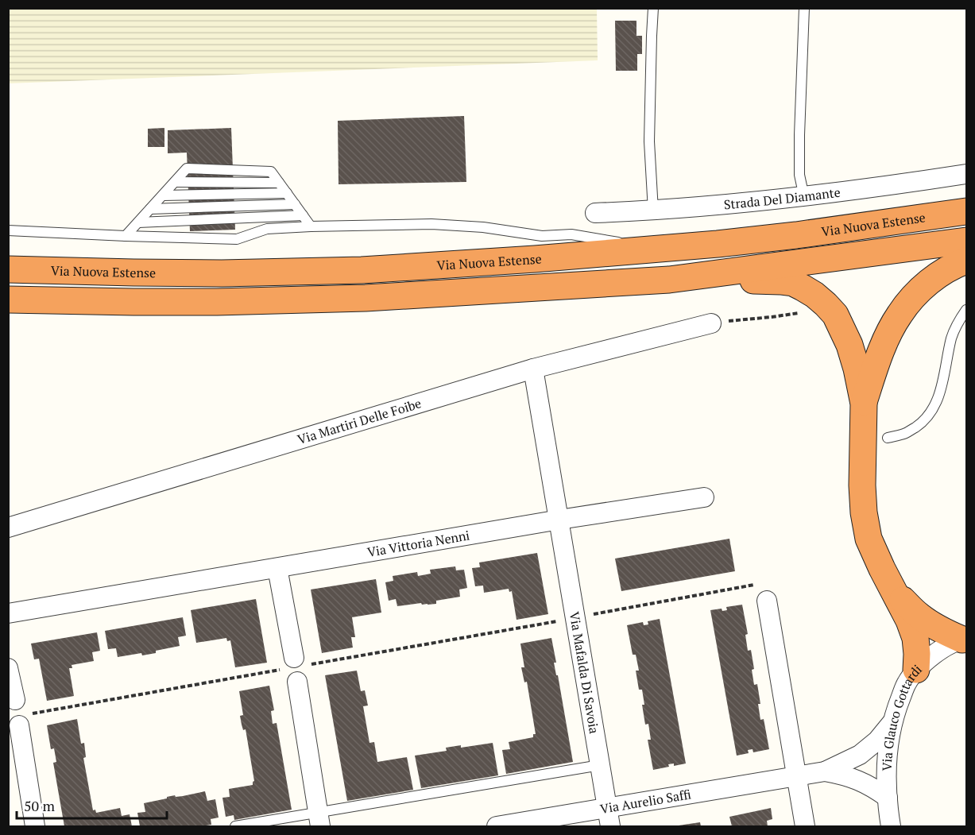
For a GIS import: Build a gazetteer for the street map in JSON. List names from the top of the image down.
{
  "streets": {
    "highway": ["Via Nuova Estense"],
    "street": [
      "Strada Del Diamante",
      "Via Martiri Delle Foibe",
      "Via Vittoria Nenni",
      "Via Mafalda Di Savoia",
      "Via Glauco Gottardi",
      "Via Aurelio Saffi"
    ]
  },
  "crossings": [
    ["Via Martiri Delle Foibe", "Via Mafalda Di Savoia"],
    ["Via Vittoria Nenni", "Via Mafalda Di Savoia"],
    ["Via Mafalda Di Savoia", "Via Aurelio Saffi"],
    ["Via Glauco Gottardi", "Via Aurelio Saffi"]
  ],
  "scale_bar": "50 m"
}
